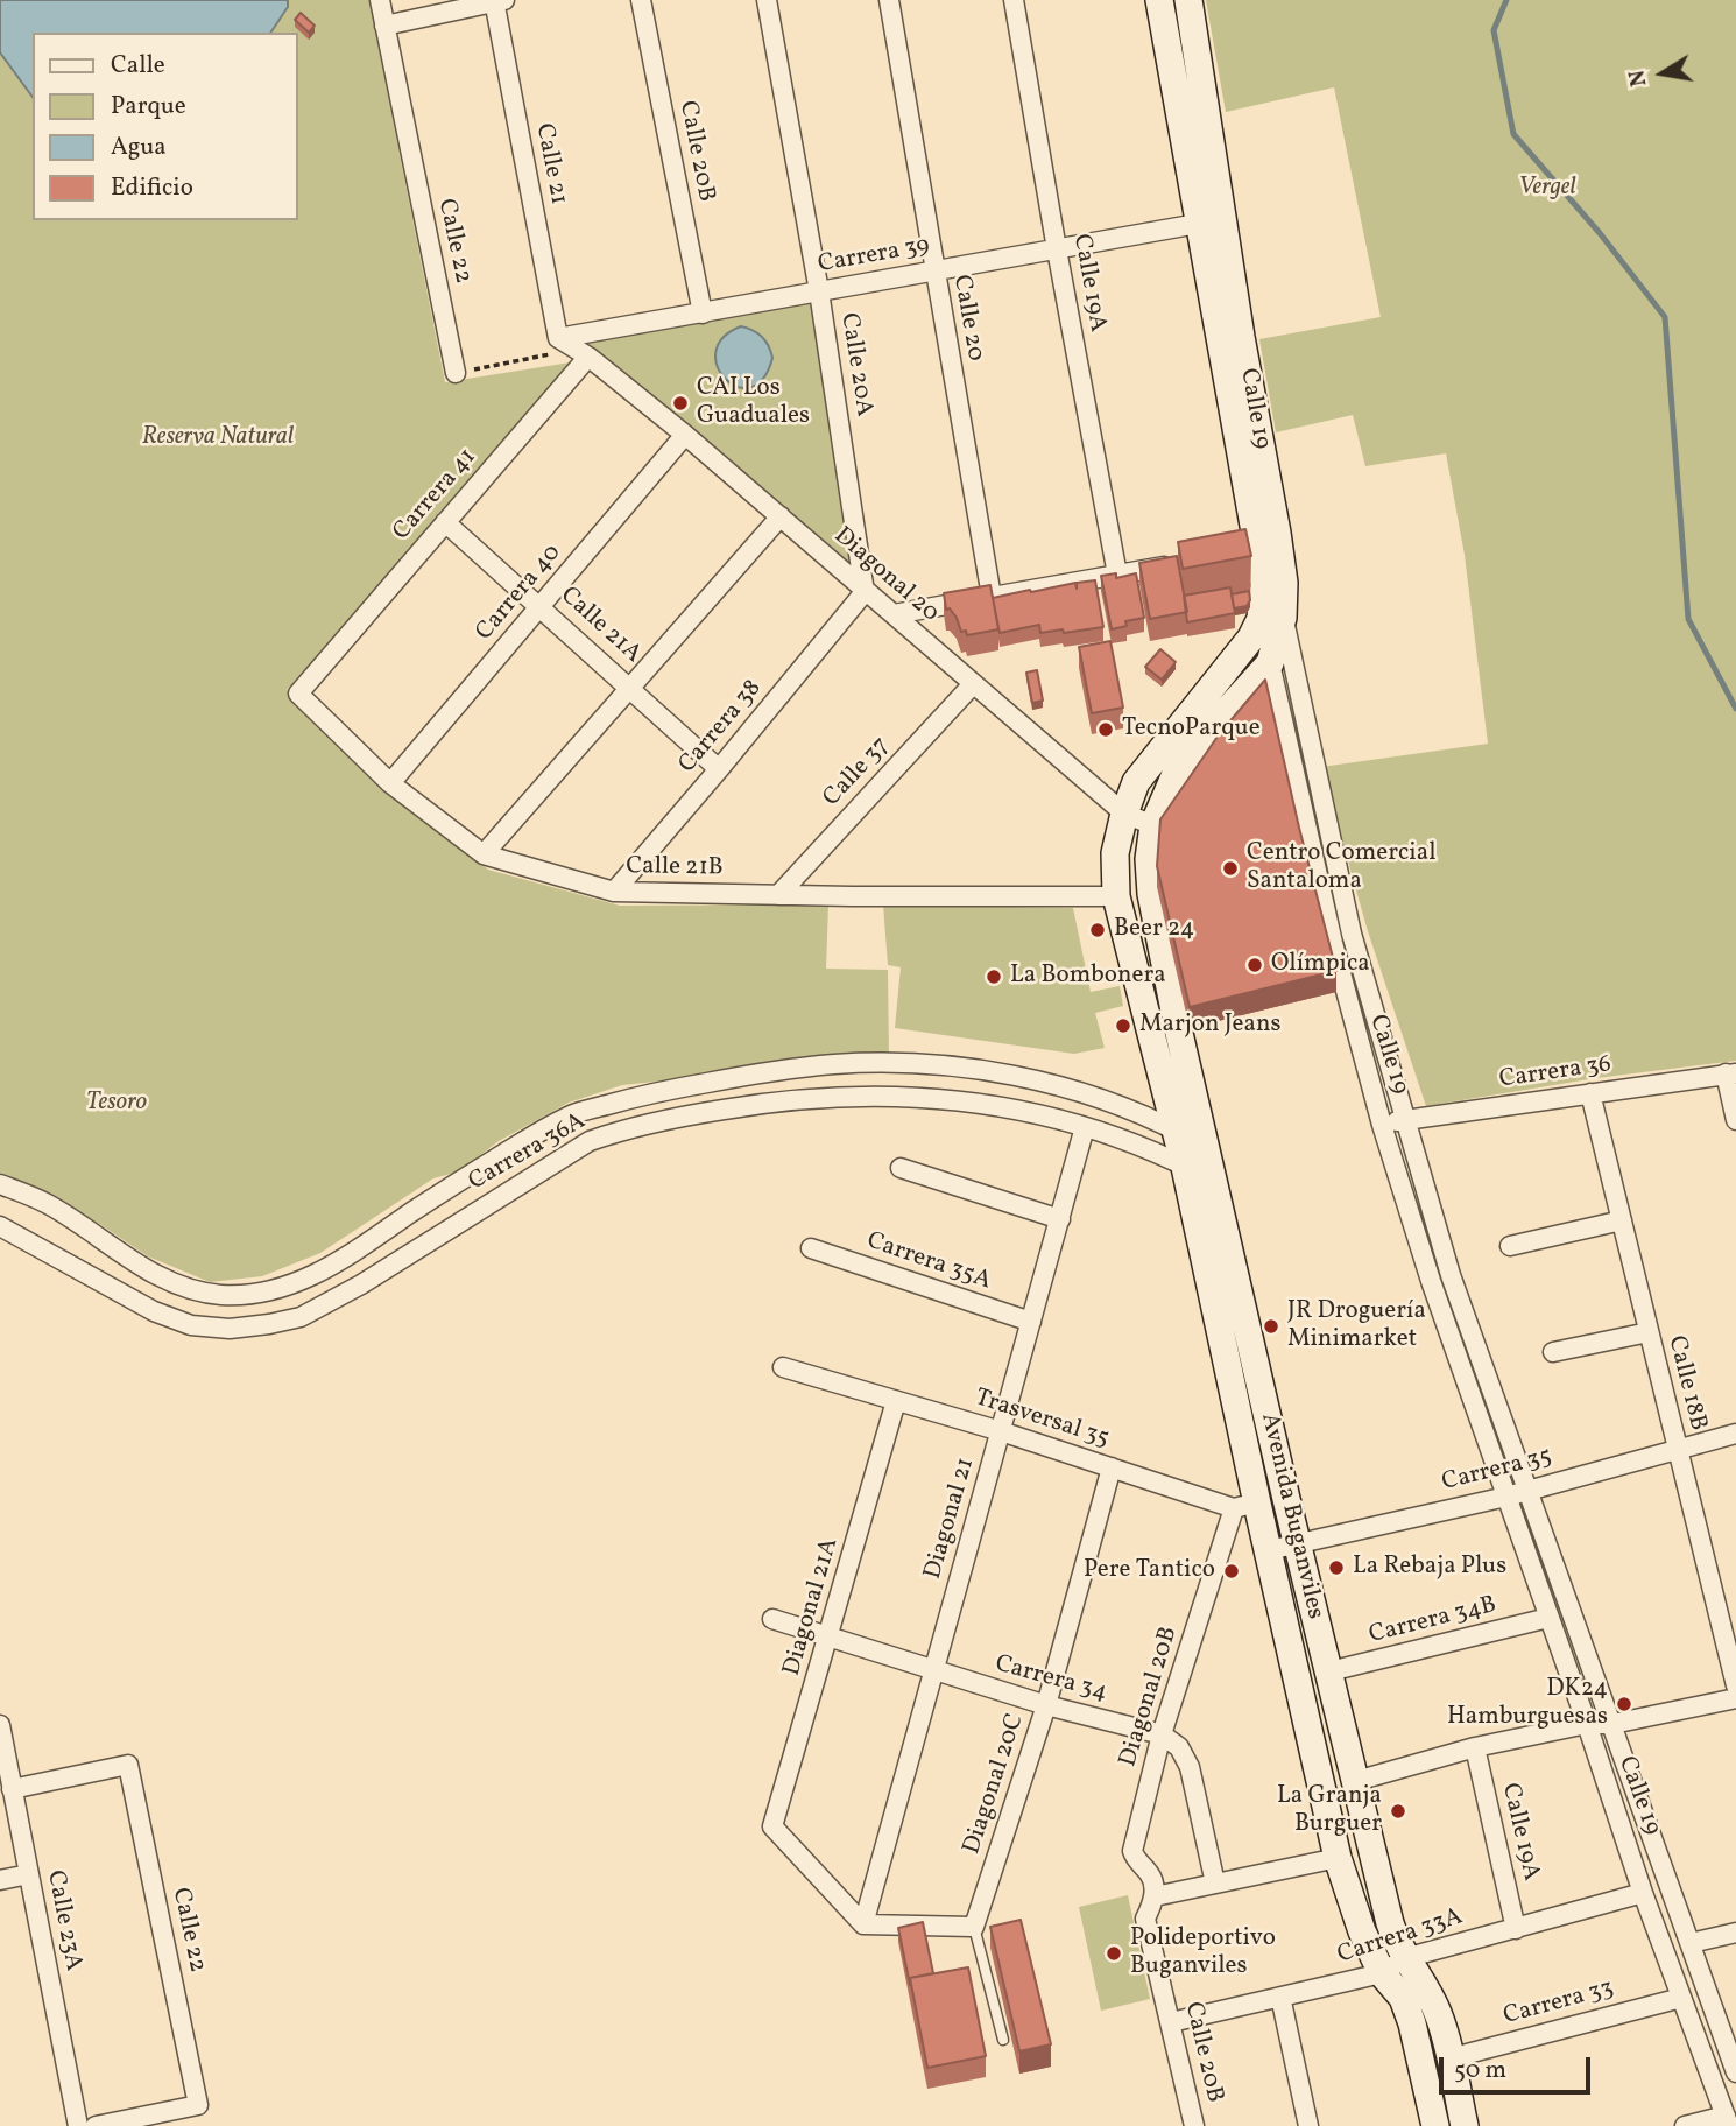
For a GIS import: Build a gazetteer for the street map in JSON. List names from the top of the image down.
{
  "streets": {
    "main road": ["Calle 19", "Avenida Buganviles"],
    "street": [
      "Calle 20B",
      "Calle 21",
      "Calle 22",
      "Carrera 39",
      "Calle 19A",
      "Calle 20",
      "Calle 20A",
      "Carrera 41",
      "Diagonal 20",
      "Carrera 40",
      "Calle 21A",
      "Carrera 38",
      "Calle 37",
      "Calle 21B",
      "Carrera 36",
      "Carrera 36A",
      "Carrera 35A",
      "Calle 18B",
      "Trasversal 35",
      "Carrera 35",
      "Diagonal 21",
      "Diagonal 21A",
      "Carrera 34B",
      "Carrera 34",
      "Diagonal 20B",
      "Diagonal 20C",
      "Calle 23A",
      "Carrera 33A",
      "Carrera 33"
    ]
  },
  "crossings": [
    ["Calle 20B", "Carrera 39"],
    ["Calle 20B", "Diagonal 20B"],
    ["Calle 20B", "Carrera 33A"],
    ["Calle 21", "Carrera 39"],
    ["Calle 21", "Carrera 41"],
    ["Calle 21", "Diagonal 20"],
    ["Calle 22", "Calle 23A"],
    ["Carrera 39", "Calle 19A"],
    ["Carrera 39", "Calle 20"],
    ["Carrera 39", "Calle 20A"],
    ["Carrera 39", "Calle 19"],
    ["Carrera 39", "Carrera 41"],
    ["Carrera 39", "Diagonal 20"],
    ["Calle 19A", "Carrera 33A"],
    ["Calle 20A", "Diagonal 20"],
    ["Calle 20A", "Carrera 38"],
    ["Calle 19", "Carrera 36"],
    ["Calle 19", "Carrera 35"],
    ["Calle 19", "Avenida Buganviles"],
    ["Calle 19", "Carrera 34B"],
    ["Calle 19", "Carrera 33A"],
    ["Calle 19", "Carrera 33"],
    ["Carrera 41", "Diagonal 20"],
    ["Carrera 41", "Calle 21A"],
    ["Carrera 41", "Calle 21B"],
    ["Diagonal 20", "Carrera 40"],
    ["Diagonal 20", "Carrera 38"],
    ["Diagonal 20", "Calle 37"],
    ["Diagonal 20", "Avenida Buganviles"],
    ["Carrera 40", "Calle 21A"],
    ["Carrera 40", "Calle 21B"],
    ["Calle 21A", "Carrera 38"],
    ["Carrera 38", "Calle 21B"],
    ["Calle 37", "Calle 21B"],
    ["Calle 21B", "Avenida Buganviles"],
    ["Carrera 36", "Calle 18B"],
    ["Carrera 36A", "Avenida Buganviles"],
    ["Carrera 36A", "Diagonal 21"],
    ["Carrera 35A", "Diagonal 21"],
    ["Calle 18B", "Carrera 35"],
    ["Trasversal 35", "Avenida Buganviles"],
    ["Trasversal 35", "Diagonal 21"],
    ["Trasversal 35", "Diagonal 21A"],
    ["Trasversal 35", "Diagonal 20B"],
    ["Trasversal 35", "Diagonal 20C"],
    ["Carrera 35", "Avenida Buganviles"],
    ["Avenida Buganviles", "Carrera 34B"],
    ["Avenida Buganviles", "Diagonal 20B"],
    ["Avenida Buganviles", "Carrera 33A"],
    ["Avenida Buganviles", "Carrera 33"],
    ["Diagonal 21", "Diagonal 21A"],
    ["Diagonal 21", "Carrera 34"],
    ["Diagonal 21A", "Carrera 34"],
    ["Carrera 34", "Diagonal 20B"],
    ["Carrera 34", "Diagonal 20C"]
  ],
  "parks": ["Vergel", "Reserva Natural", "Tesoro"],
  "places": [
    "CAI Los Guaduales",
    "TecnoParque",
    "Centro Comercial Santaloma",
    "Beer 24",
    "Olímpica",
    "La Bombonera",
    "Marjon Jeans",
    "JR Droguería Minimarket",
    "La Rebaja Plus",
    "Pere Tantico",
    "DK24 Hamburguesas",
    "La Granja Burguer",
    "Polideportivo Buganviles"
  ],
  "legend": [
    "Calle",
    "Parque",
    "Agua",
    "Edificio"
  ],
  "scale_bar": "50 m",
  "north": "left"
}
